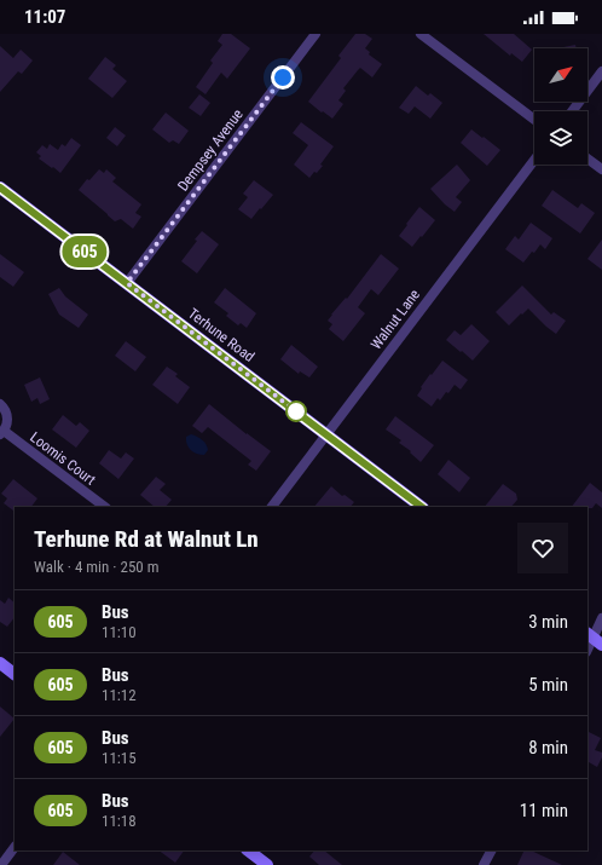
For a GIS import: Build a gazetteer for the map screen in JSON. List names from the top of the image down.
{
  "streets": {
    "street": [
      "Dempsey Avenue",
      "Walnut Lane",
      "Terhune Road",
      "Loomis Court"
    ]
  },
  "crossings": [
    ["Dempsey Avenue", "Terhune Road"],
    ["Walnut Lane", "Terhune Road"]
  ],
  "lines": ["bus line 605"],
  "north": "top right",
  "page": {
    "status": "11:07",
    "on_map": "605",
    "heading": ["Terhune Rd at Walnut Ln", "Walk · 4 min · 250 m"],
    "list": [
      {
        "mark": "605",
        "name": "Bus",
        "note": "11:10",
        "value": "3 min"
      },
      {
        "mark": "605",
        "name": "Bus",
        "note": "11:12",
        "value": "5 min"
      },
      {
        "mark": "605",
        "name": "Bus",
        "note": "11:15",
        "value": "8 min"
      },
      {
        "mark": "605",
        "name": "Bus",
        "note": "11:18",
        "value": "11 min"
      }
    ]
  }
}
